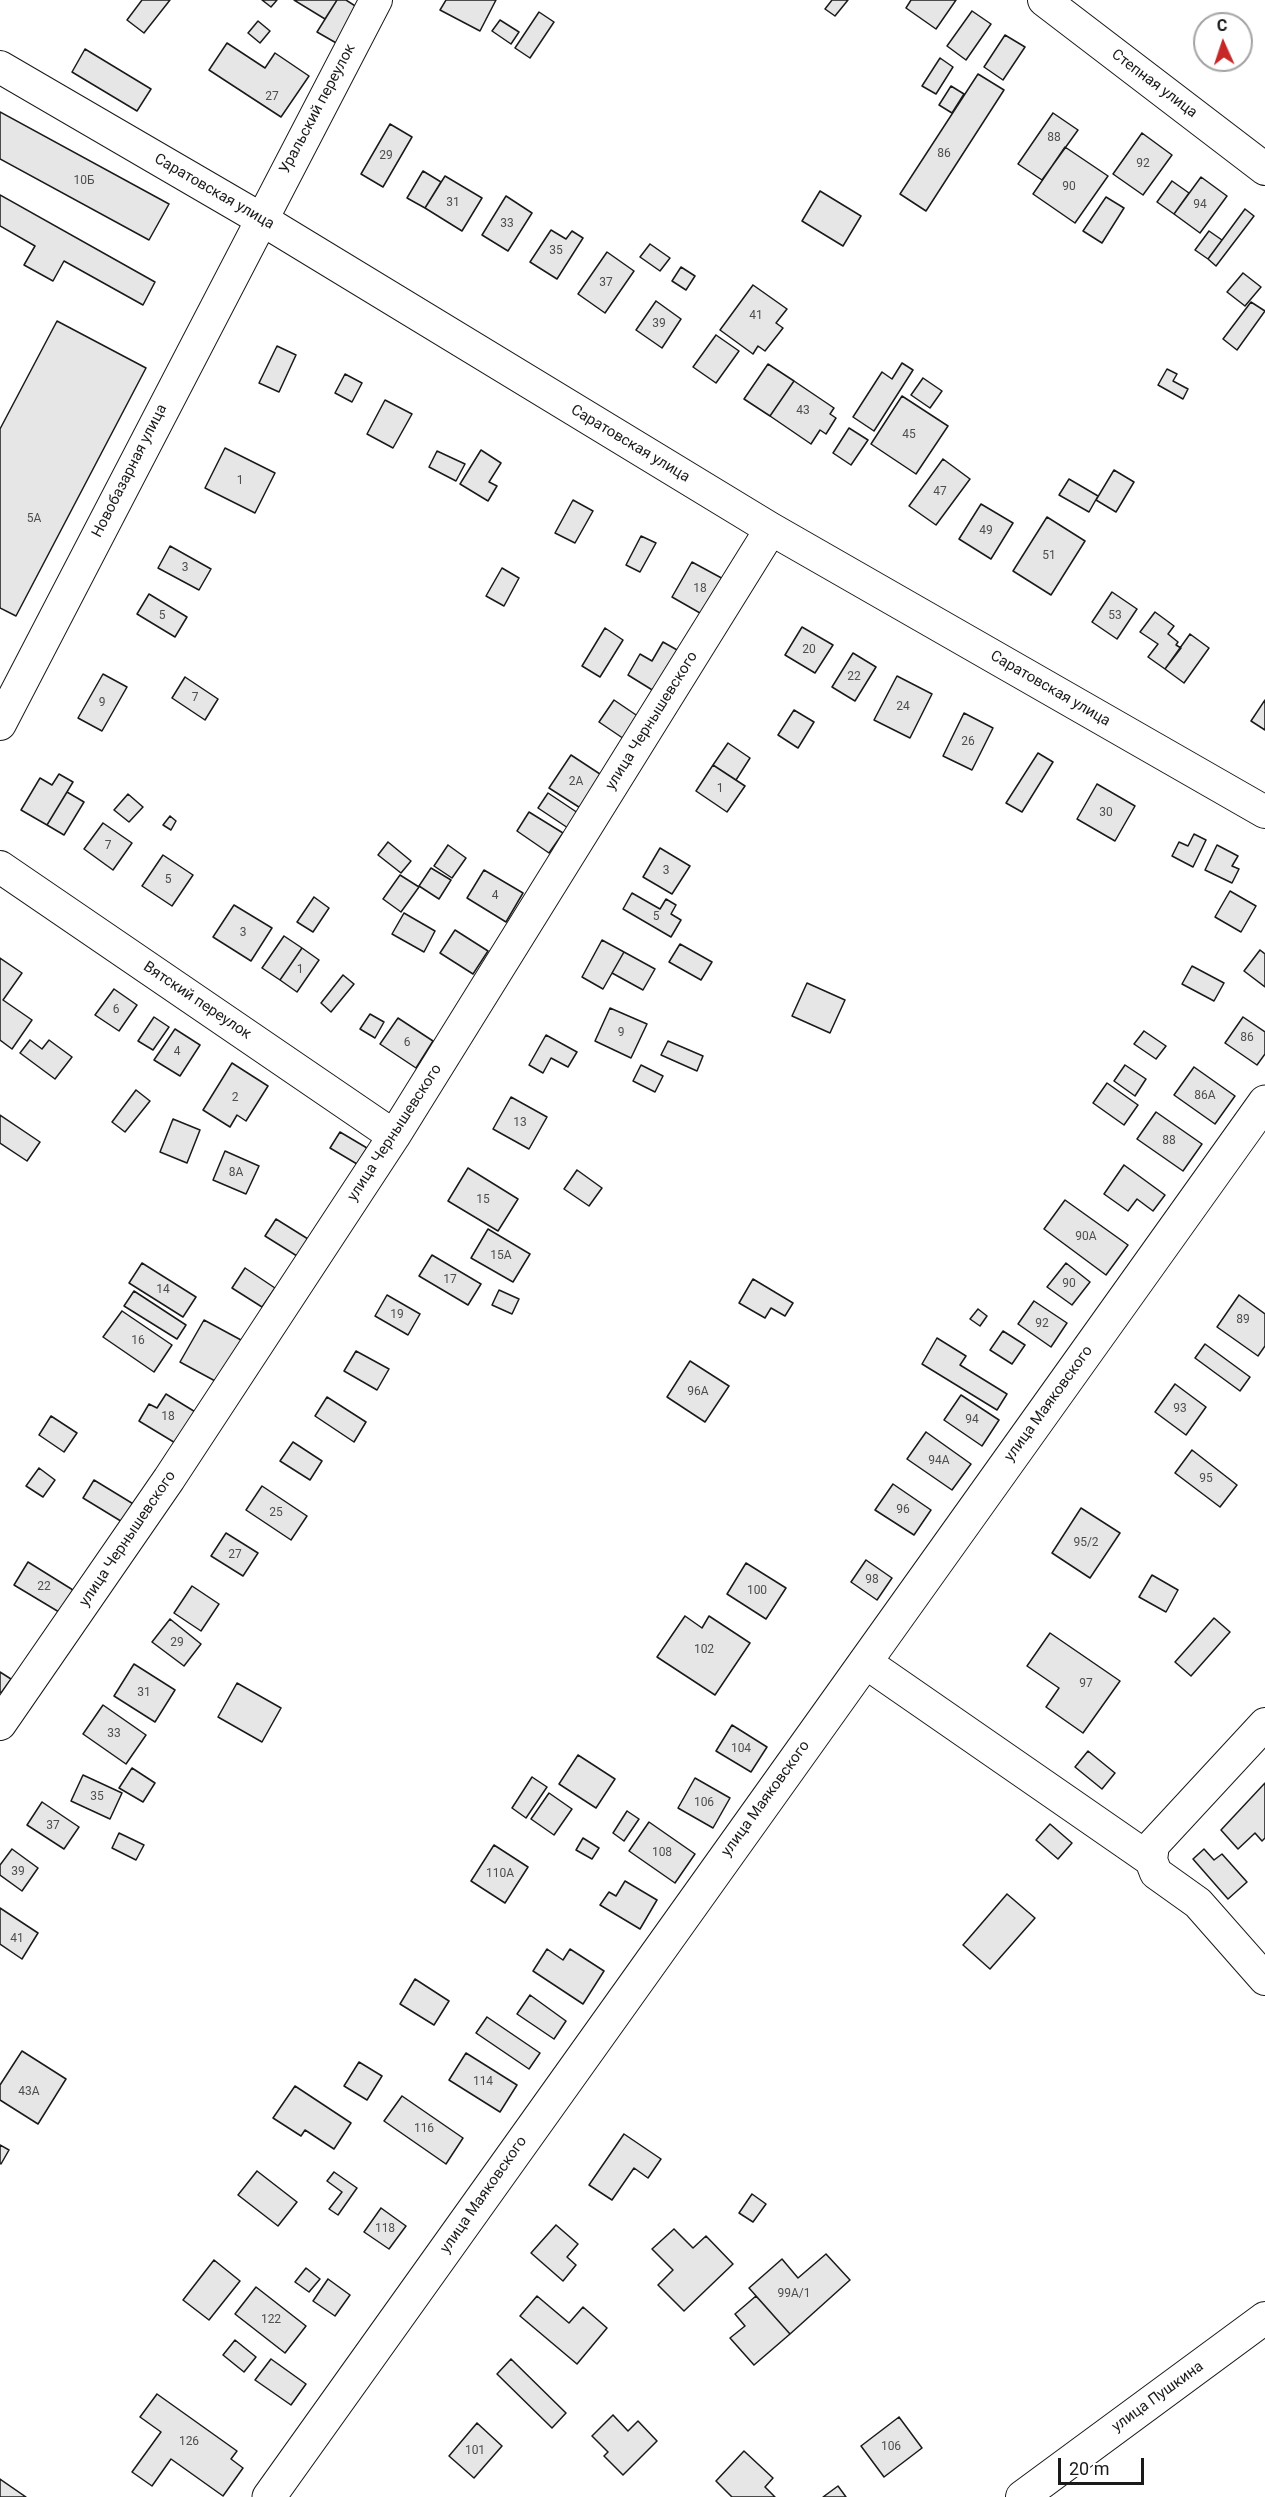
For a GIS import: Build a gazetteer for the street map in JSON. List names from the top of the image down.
{
  "streets": {
    "main road": ["улица Маяковского"],
    "street": [
      "Степная улица",
      "Уральский переулок",
      "Саратовская улица",
      "Новобазарная улица",
      "улица Чернышевского",
      "Вятский переулок",
      "улица Пушкина"
    ]
  },
  "crossings": [
    ["Уральский переулок", "Саратовская улица"],
    ["Уральский переулок", "Новобазарная улица"],
    ["Саратовская улица", "Новобазарная улица"],
    ["Саратовская улица", "улица Чернышевского"],
    ["улица Чернышевского", "Вятский переулок"]
  ],
  "house_numbers": [
    "27",
    "88",
    "86",
    "29",
    "92",
    "10Б",
    "90",
    "31",
    "94",
    "33",
    "35",
    "37",
    "41",
    "39",
    "43",
    "45",
    "1",
    "47",
    "5А",
    "49",
    "51",
    "3",
    "18",
    "5",
    "53",
    "20",
    "22",
    "7",
    "9",
    "24",
    "26",
    "2А",
    "1",
    "30",
    "7",
    "3",
    "5",
    "4",
    "5",
    "3",
    "1",
    "6",
    "9",
    "86",
    "6",
    "4",
    "86А",
    "2",
    "13",
    "88",
    "8А",
    "15",
    "90А",
    "15А",
    "17",
    "90",
    "14",
    "19",
    "89",
    "92",
    "16",
    "96А",
    "93",
    "18",
    "94",
    "94А",
    "95",
    "96",
    "25",
    "95/2",
    "27",
    "98",
    "22",
    "100",
    "29",
    "102",
    "97",
    "31",
    "33",
    "104",
    "35",
    "106",
    "37",
    "108",
    "39",
    "110А",
    "41",
    "114",
    "43А",
    "116",
    "118",
    "99А/1",
    "122",
    "126",
    "106",
    "101"
  ],
  "scale_bar": "20 m",
  "north": "top"
}
